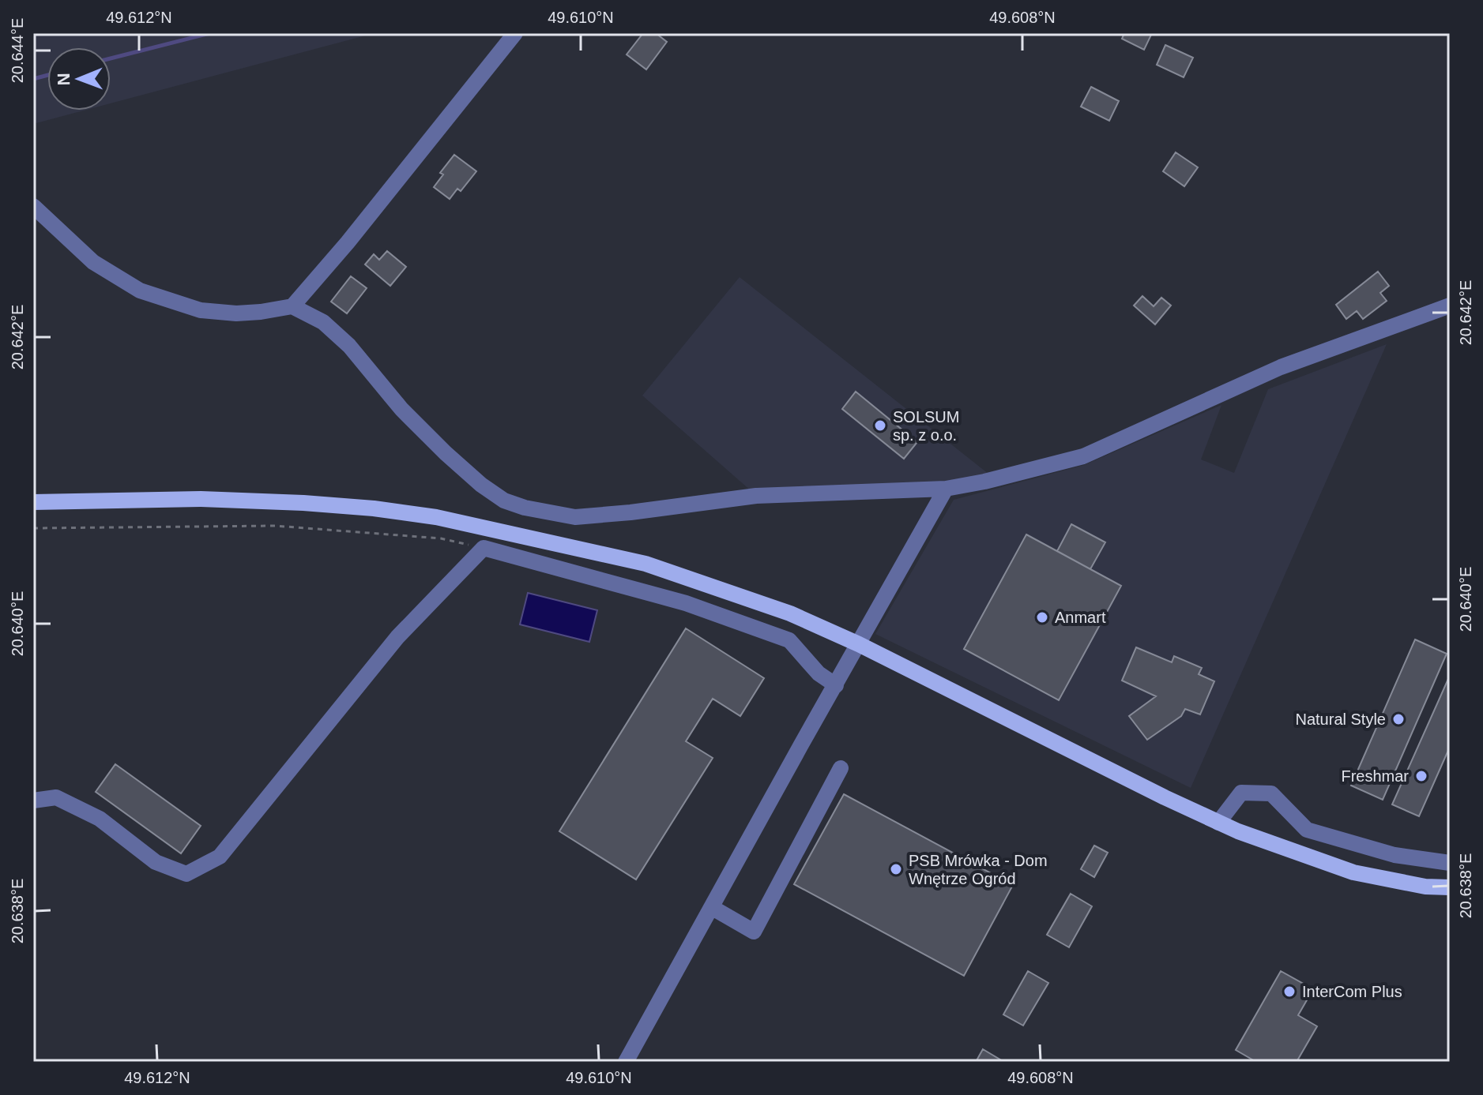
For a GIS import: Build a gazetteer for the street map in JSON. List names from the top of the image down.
{
  "places": [
    "SOLSUM sp. z o.o.",
    "Anmart",
    "Natural Style",
    "Freshmar",
    "PSB Mrówka - Dom Wnętrze Ogród",
    "InterCom Plus"
  ],
  "north": "left",
  "coordinates": [
    "49.612°N",
    "49.610°N",
    "49.608°N",
    "20.644°E",
    "20.642°E",
    "20.640°E",
    "20.638°E"
  ]
}
